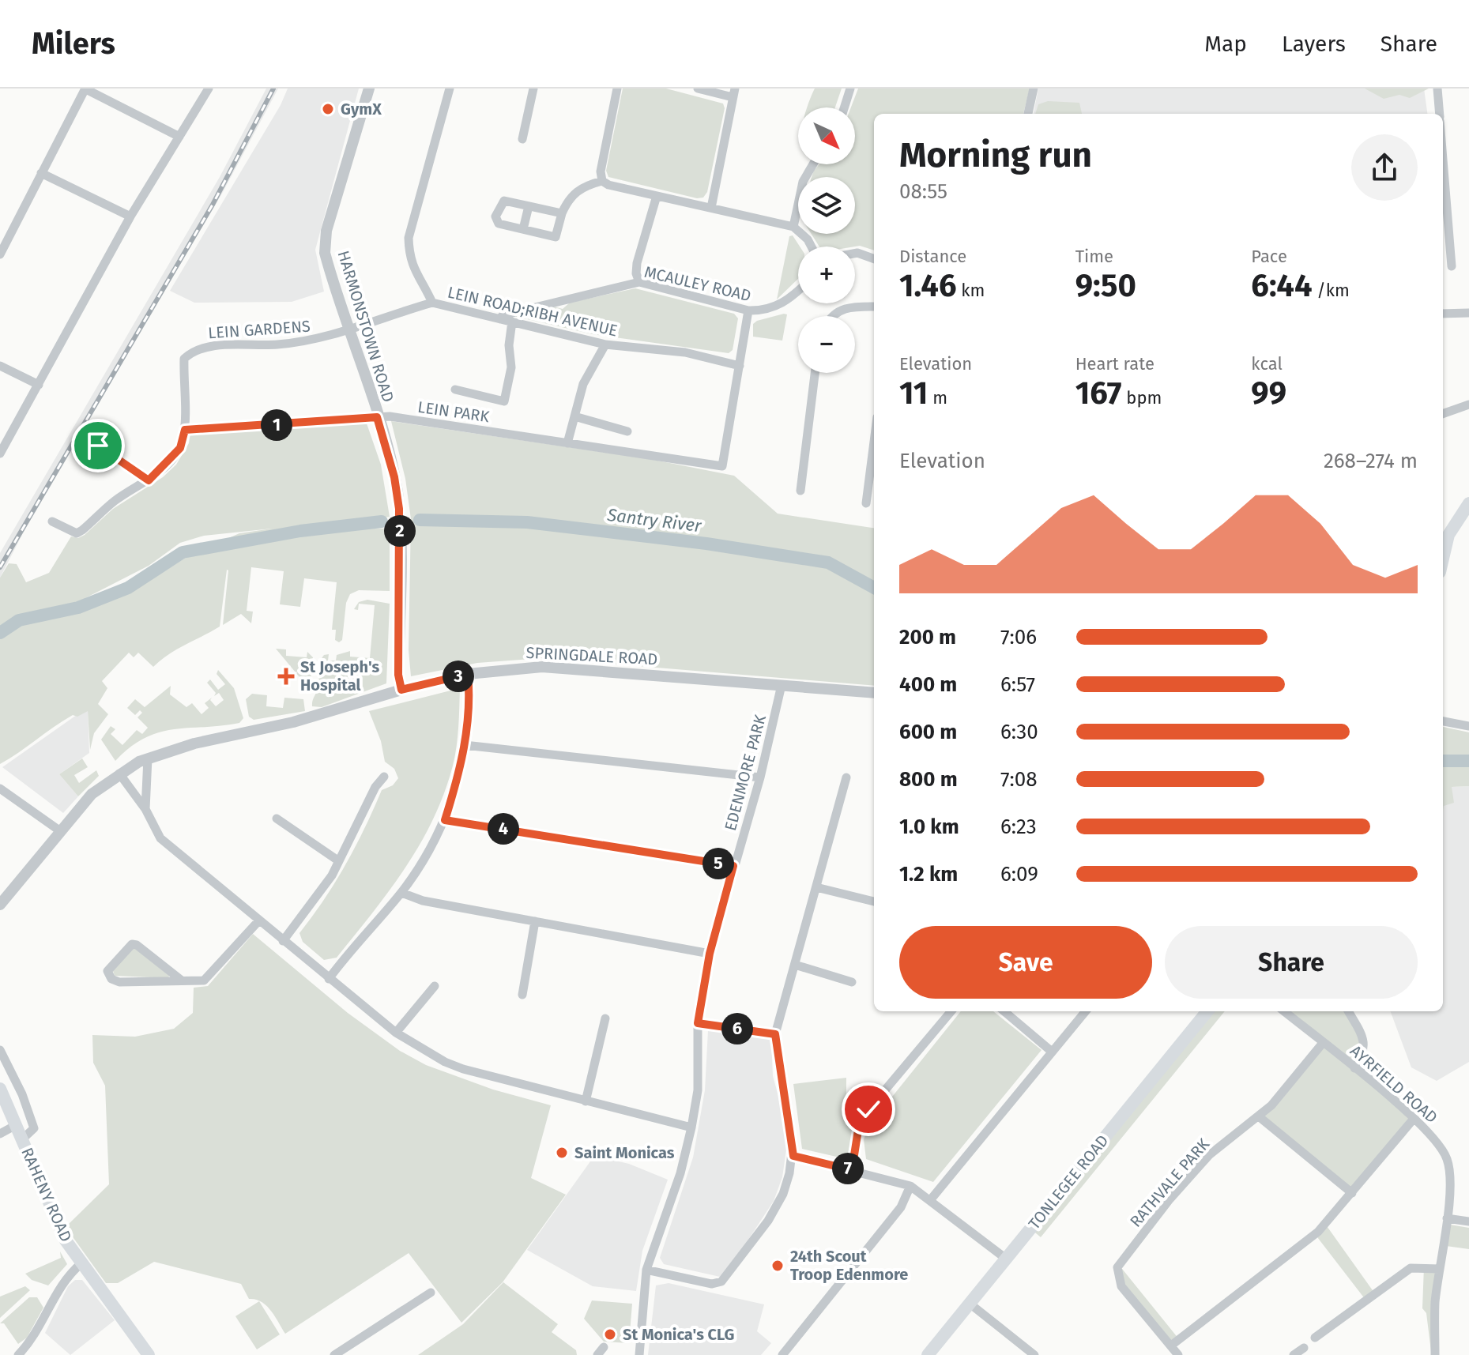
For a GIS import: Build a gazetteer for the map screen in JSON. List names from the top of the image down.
{
  "streets": {
    "main road": ["TONLEGEE ROAD", "RAHENY ROAD"],
    "street": [
      "MCAULEY ROAD",
      "LEIN ROAD;RIBH AVENUE",
      "HARMONSTOWN ROAD",
      "LEIN GARDENS",
      "LEIN PARK",
      "SPRINGDALE ROAD",
      "EDENMORE PARK",
      "AYRFIELD ROAD",
      "RATHVALE PARK"
    ]
  },
  "crossings": [
    ["MCAULEY ROAD", "LEIN ROAD;RIBH AVENUE"],
    ["LEIN ROAD;RIBH AVENUE", "LEIN GARDENS"],
    ["LEIN ROAD;RIBH AVENUE", "LEIN PARK"],
    ["HARMONSTOWN ROAD", "LEIN GARDENS"],
    ["HARMONSTOWN ROAD", "LEIN PARK"],
    ["HARMONSTOWN ROAD", "SPRINGDALE ROAD"],
    ["LEIN GARDENS", "LEIN PARK"],
    ["SPRINGDALE ROAD", "EDENMORE PARK"],
    ["AYRFIELD ROAD", "RATHVALE PARK"]
  ],
  "water": ["Santry River"],
  "places": {
    "other": [
      "GymX",
      "Saint Monicas",
      "24th Scout Troop Edenmore",
      "St Monica's CLG"
    ],
    "health": ["St Joseph's Hospital"]
  },
  "north": "bottom right",
  "page": {
    "header": "Milers",
    "nav": ["Map", "Layers", "Share"],
    "map_buttons": ["+", "−"],
    "heading": ["Morning run", "08:55"],
    "stats": [
      ["Distance", "1.46 km"],
      ["Time", "9:50"],
      ["Pace", "6:44 /km"],
      ["Elevation", "11 m"],
      ["Heart rate", "167 bpm"],
      ["kcal", "99"]
    ],
    "pins": [
      "1",
      "2",
      "3",
      "4",
      "5",
      "6",
      "7"
    ],
    "chart": ["Elevation", "268–274 m"],
    "list": [
      {
        "name": "200 m",
        "note": "7:06"
      },
      {
        "name": "400 m",
        "note": "6:57"
      },
      {
        "name": "600 m",
        "note": "6:30"
      },
      {
        "name": "800 m",
        "note": "7:08"
      },
      {
        "name": "1.0 km",
        "note": "6:23"
      },
      {
        "name": "1.2 km",
        "note": "6:09"
      }
    ],
    "buttons": ["Save", "Share"]
  }
}
